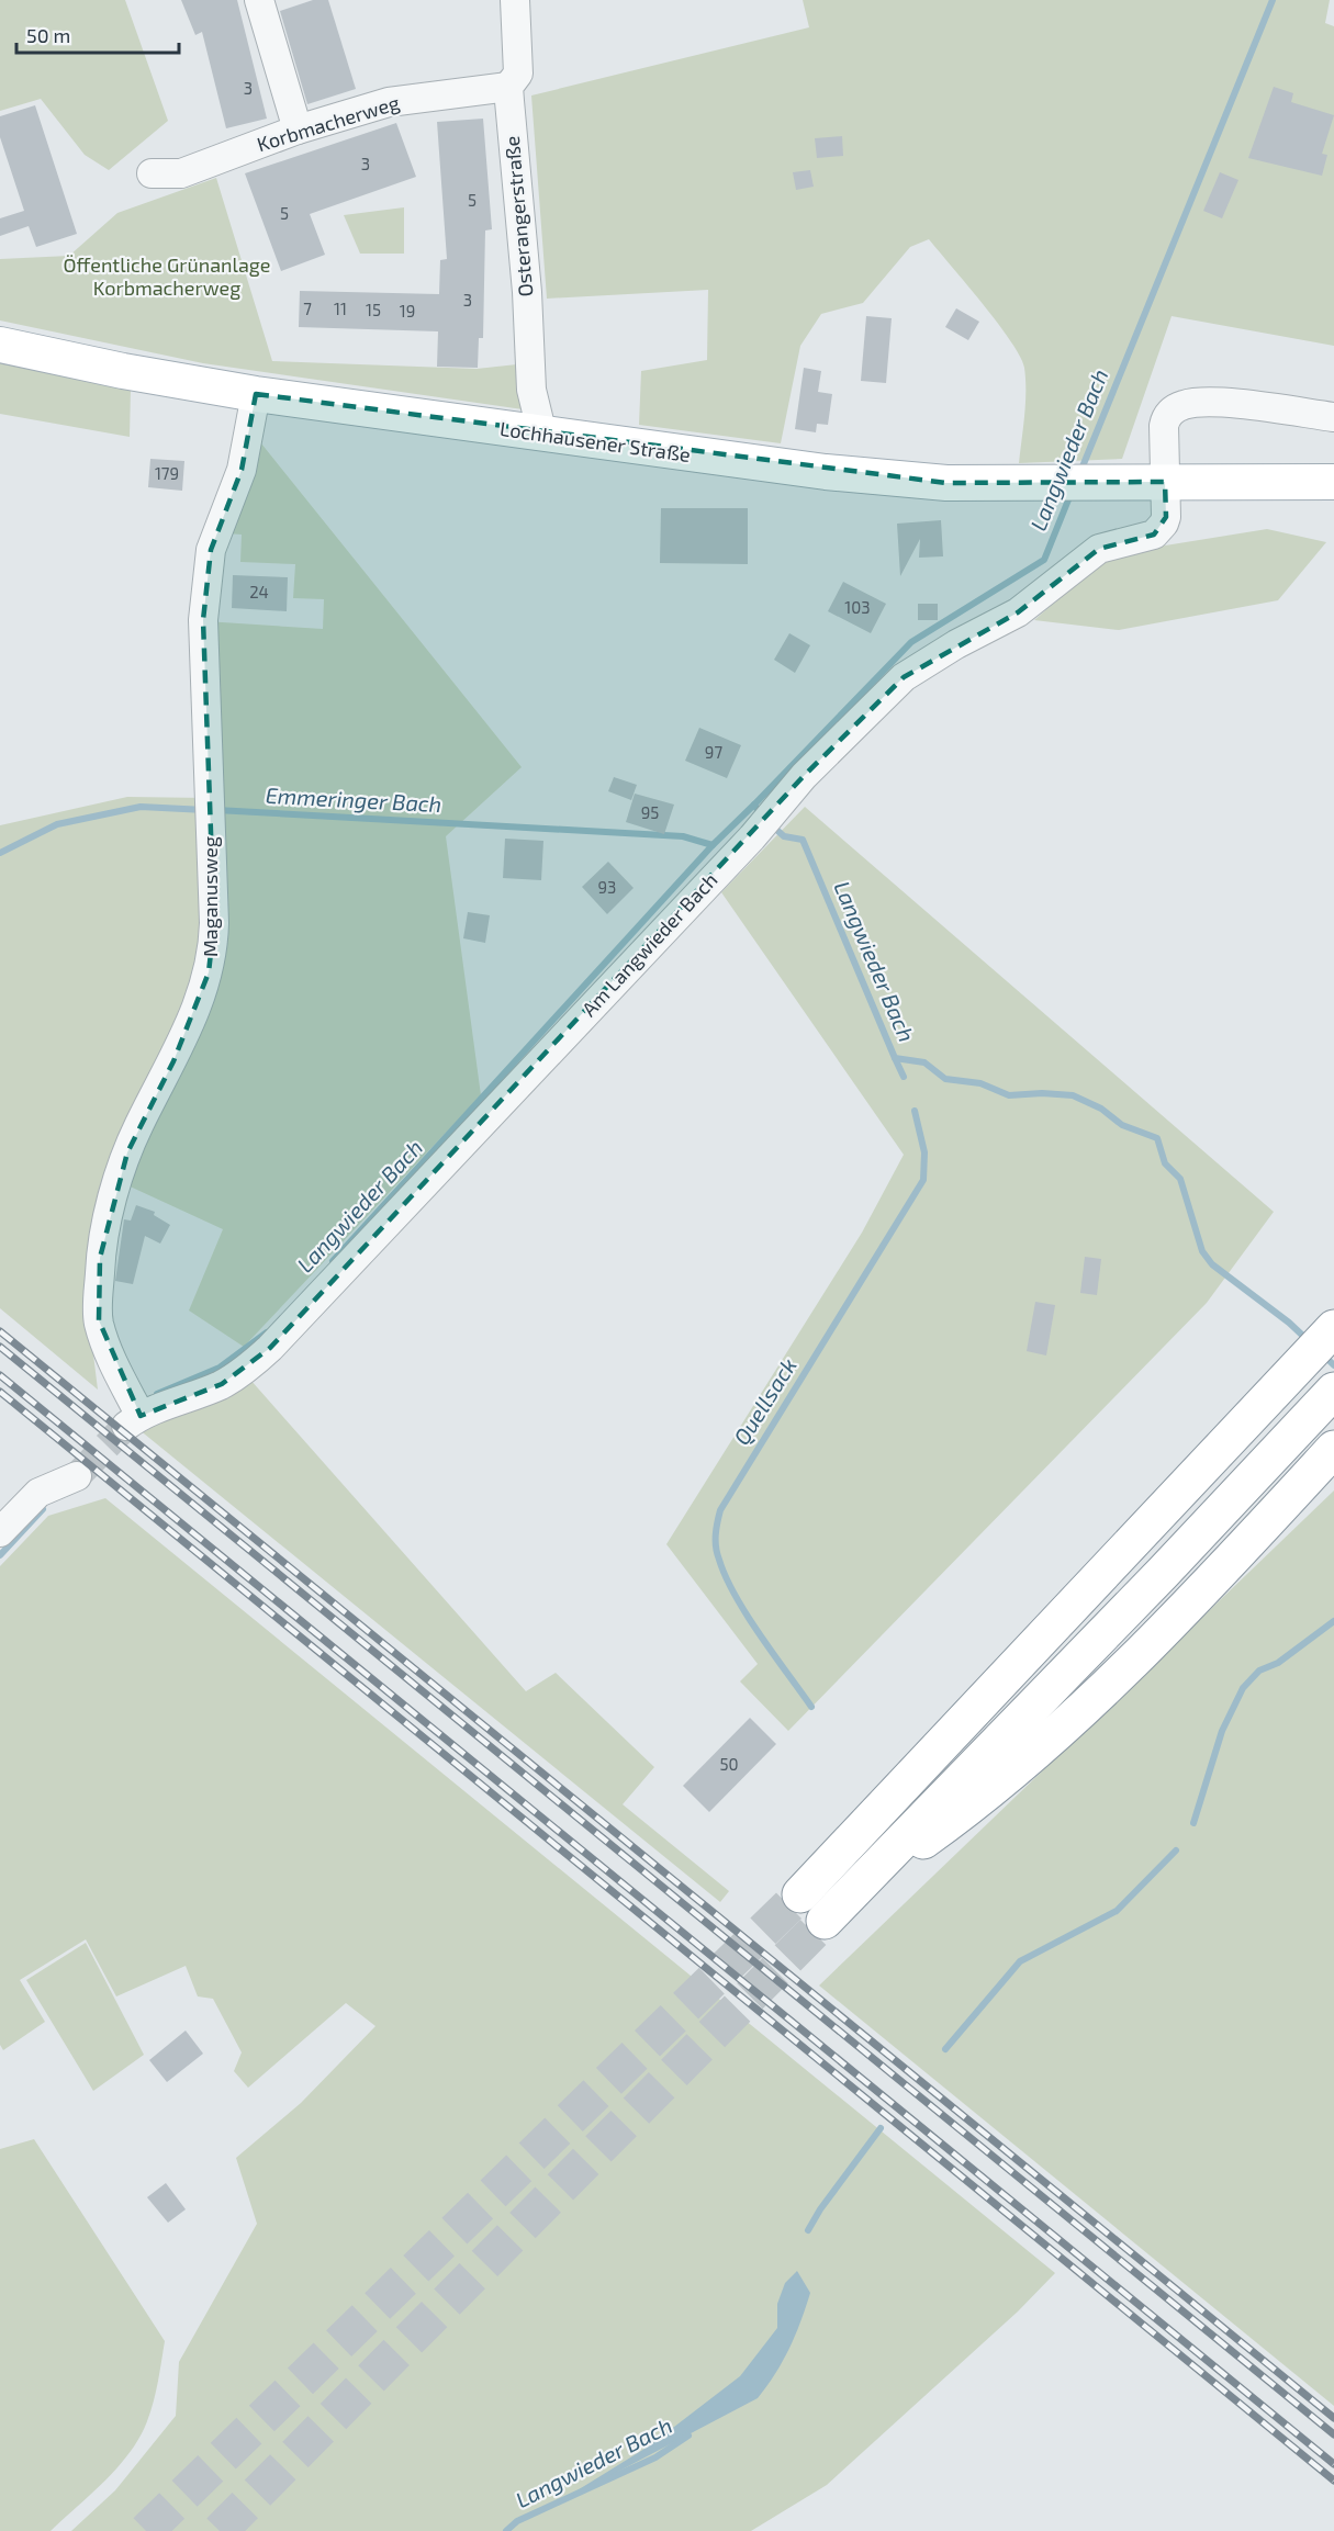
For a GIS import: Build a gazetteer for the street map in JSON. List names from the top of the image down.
{
  "streets": {
    "main road": ["Lochhausener Straße"],
    "street": [
      "Korbmacherweg",
      "Osterangerstraße",
      "Maganusweg",
      "Am Langwieder Bach"
    ]
  },
  "crossings": [
    ["Korbmacherweg", "Osterangerstraße"],
    ["Osterangerstraße", "Lochhausener Straße"],
    ["Lochhausener Straße", "Maganusweg"],
    ["Lochhausener Straße", "Am Langwieder Bach"],
    ["Maganusweg", "Am Langwieder Bach"]
  ],
  "water": ["Langwieder Bach", "Emmeringer Bach", "Quellsack"],
  "parks": ["Öffentliche Grünanlage Korbmacherweg"],
  "house_numbers": [
    "3",
    "3",
    "5",
    "5",
    "3",
    "7",
    "11",
    "15",
    "19",
    "179",
    "24",
    "103",
    "97",
    "95",
    "93",
    "50"
  ],
  "scale_bar": "50 m"
}
